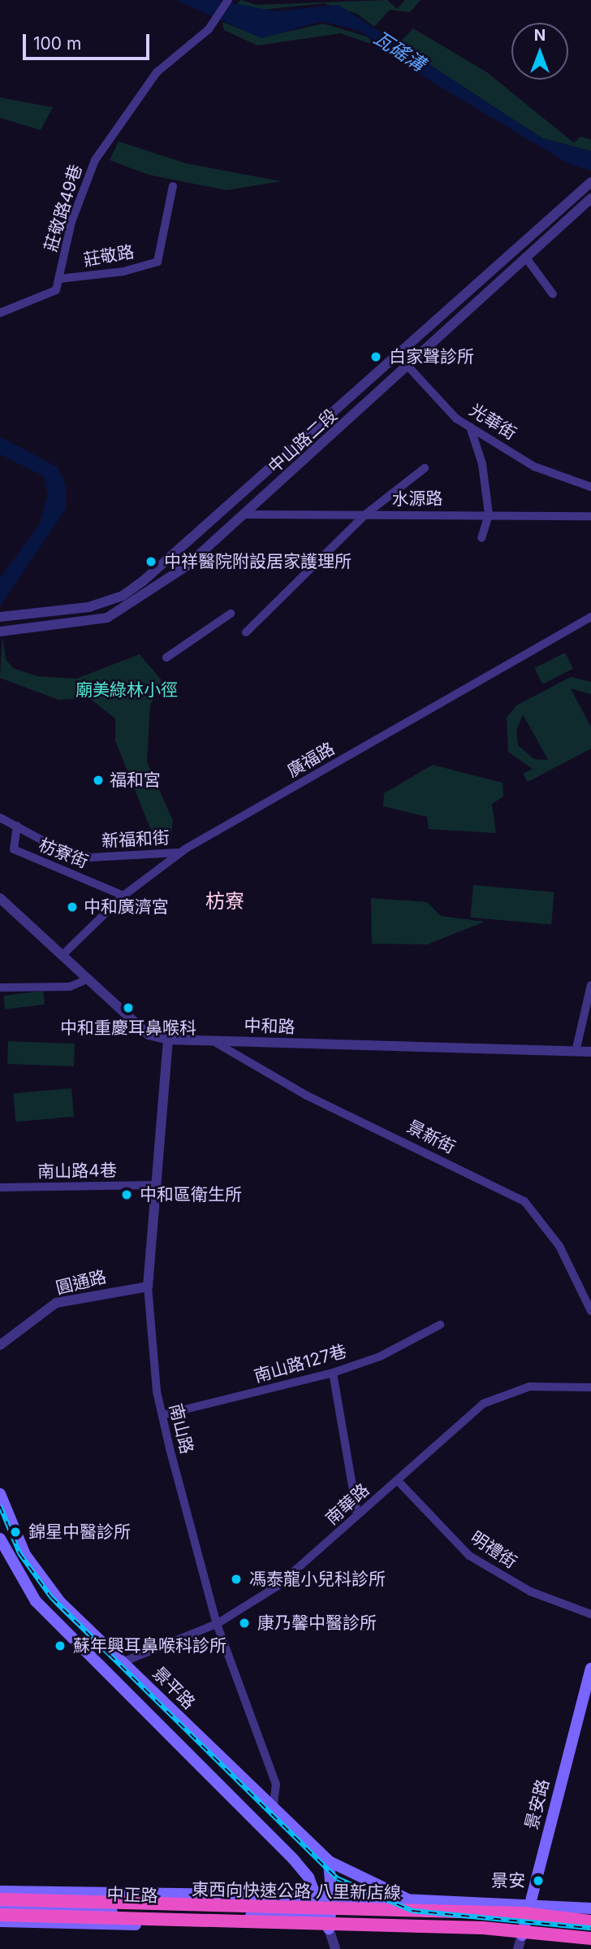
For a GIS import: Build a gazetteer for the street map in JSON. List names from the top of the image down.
{
  "streets": {
    "highway": ["東西向快速公路 八里新店線"],
    "main road": ["景平路", "景安路", "中正路"],
    "street": [
      "莊敬路49巷",
      "莊敬路",
      "光華街",
      "中山路二段",
      "水源路",
      "廣福路",
      "新福和街",
      "枋寮街",
      "中和路",
      "景新街",
      "南山路4巷",
      "圓通路",
      "南山路127巷",
      "南山路",
      "南華路",
      "明禮街"
    ]
  },
  "crossings": [
    ["莊敬路49巷", "莊敬路"],
    ["光華街", "中山路二段"],
    ["中山路二段", "水源路"],
    ["廣福路", "新福和街"],
    ["廣福路", "枋寮街"],
    ["廣福路", "中和路"],
    ["新福和街", "枋寮街"],
    ["中和路", "景新街"],
    ["中和路", "南山路"],
    ["南山路4巷", "南山路"],
    ["圓通路", "南山路"],
    ["南山路127巷", "南山路"],
    ["南山路", "南華路"],
    ["南山路", "景平路"],
    ["南華路", "明禮街"],
    ["南華路", "景平路"],
    ["景安路", "東西向快速公路 八里新店線"]
  ],
  "districts": ["枋寮"],
  "water": ["瓦磘溝"],
  "parks": ["廟美綠林小徑"],
  "places": [
    "白家聲診所",
    "中祥醫院附設居家護理所",
    "福和宮",
    "中和廣濟宮",
    "中和重慶耳鼻喉科",
    "中和區衛生所",
    "錦星中醫診所",
    "馮泰龍小兒科診所",
    "康乃馨中醫診所",
    "蘇年興耳鼻喉科診所",
    "景安"
  ],
  "scale_bar": "100 m",
  "north": "top"
}
